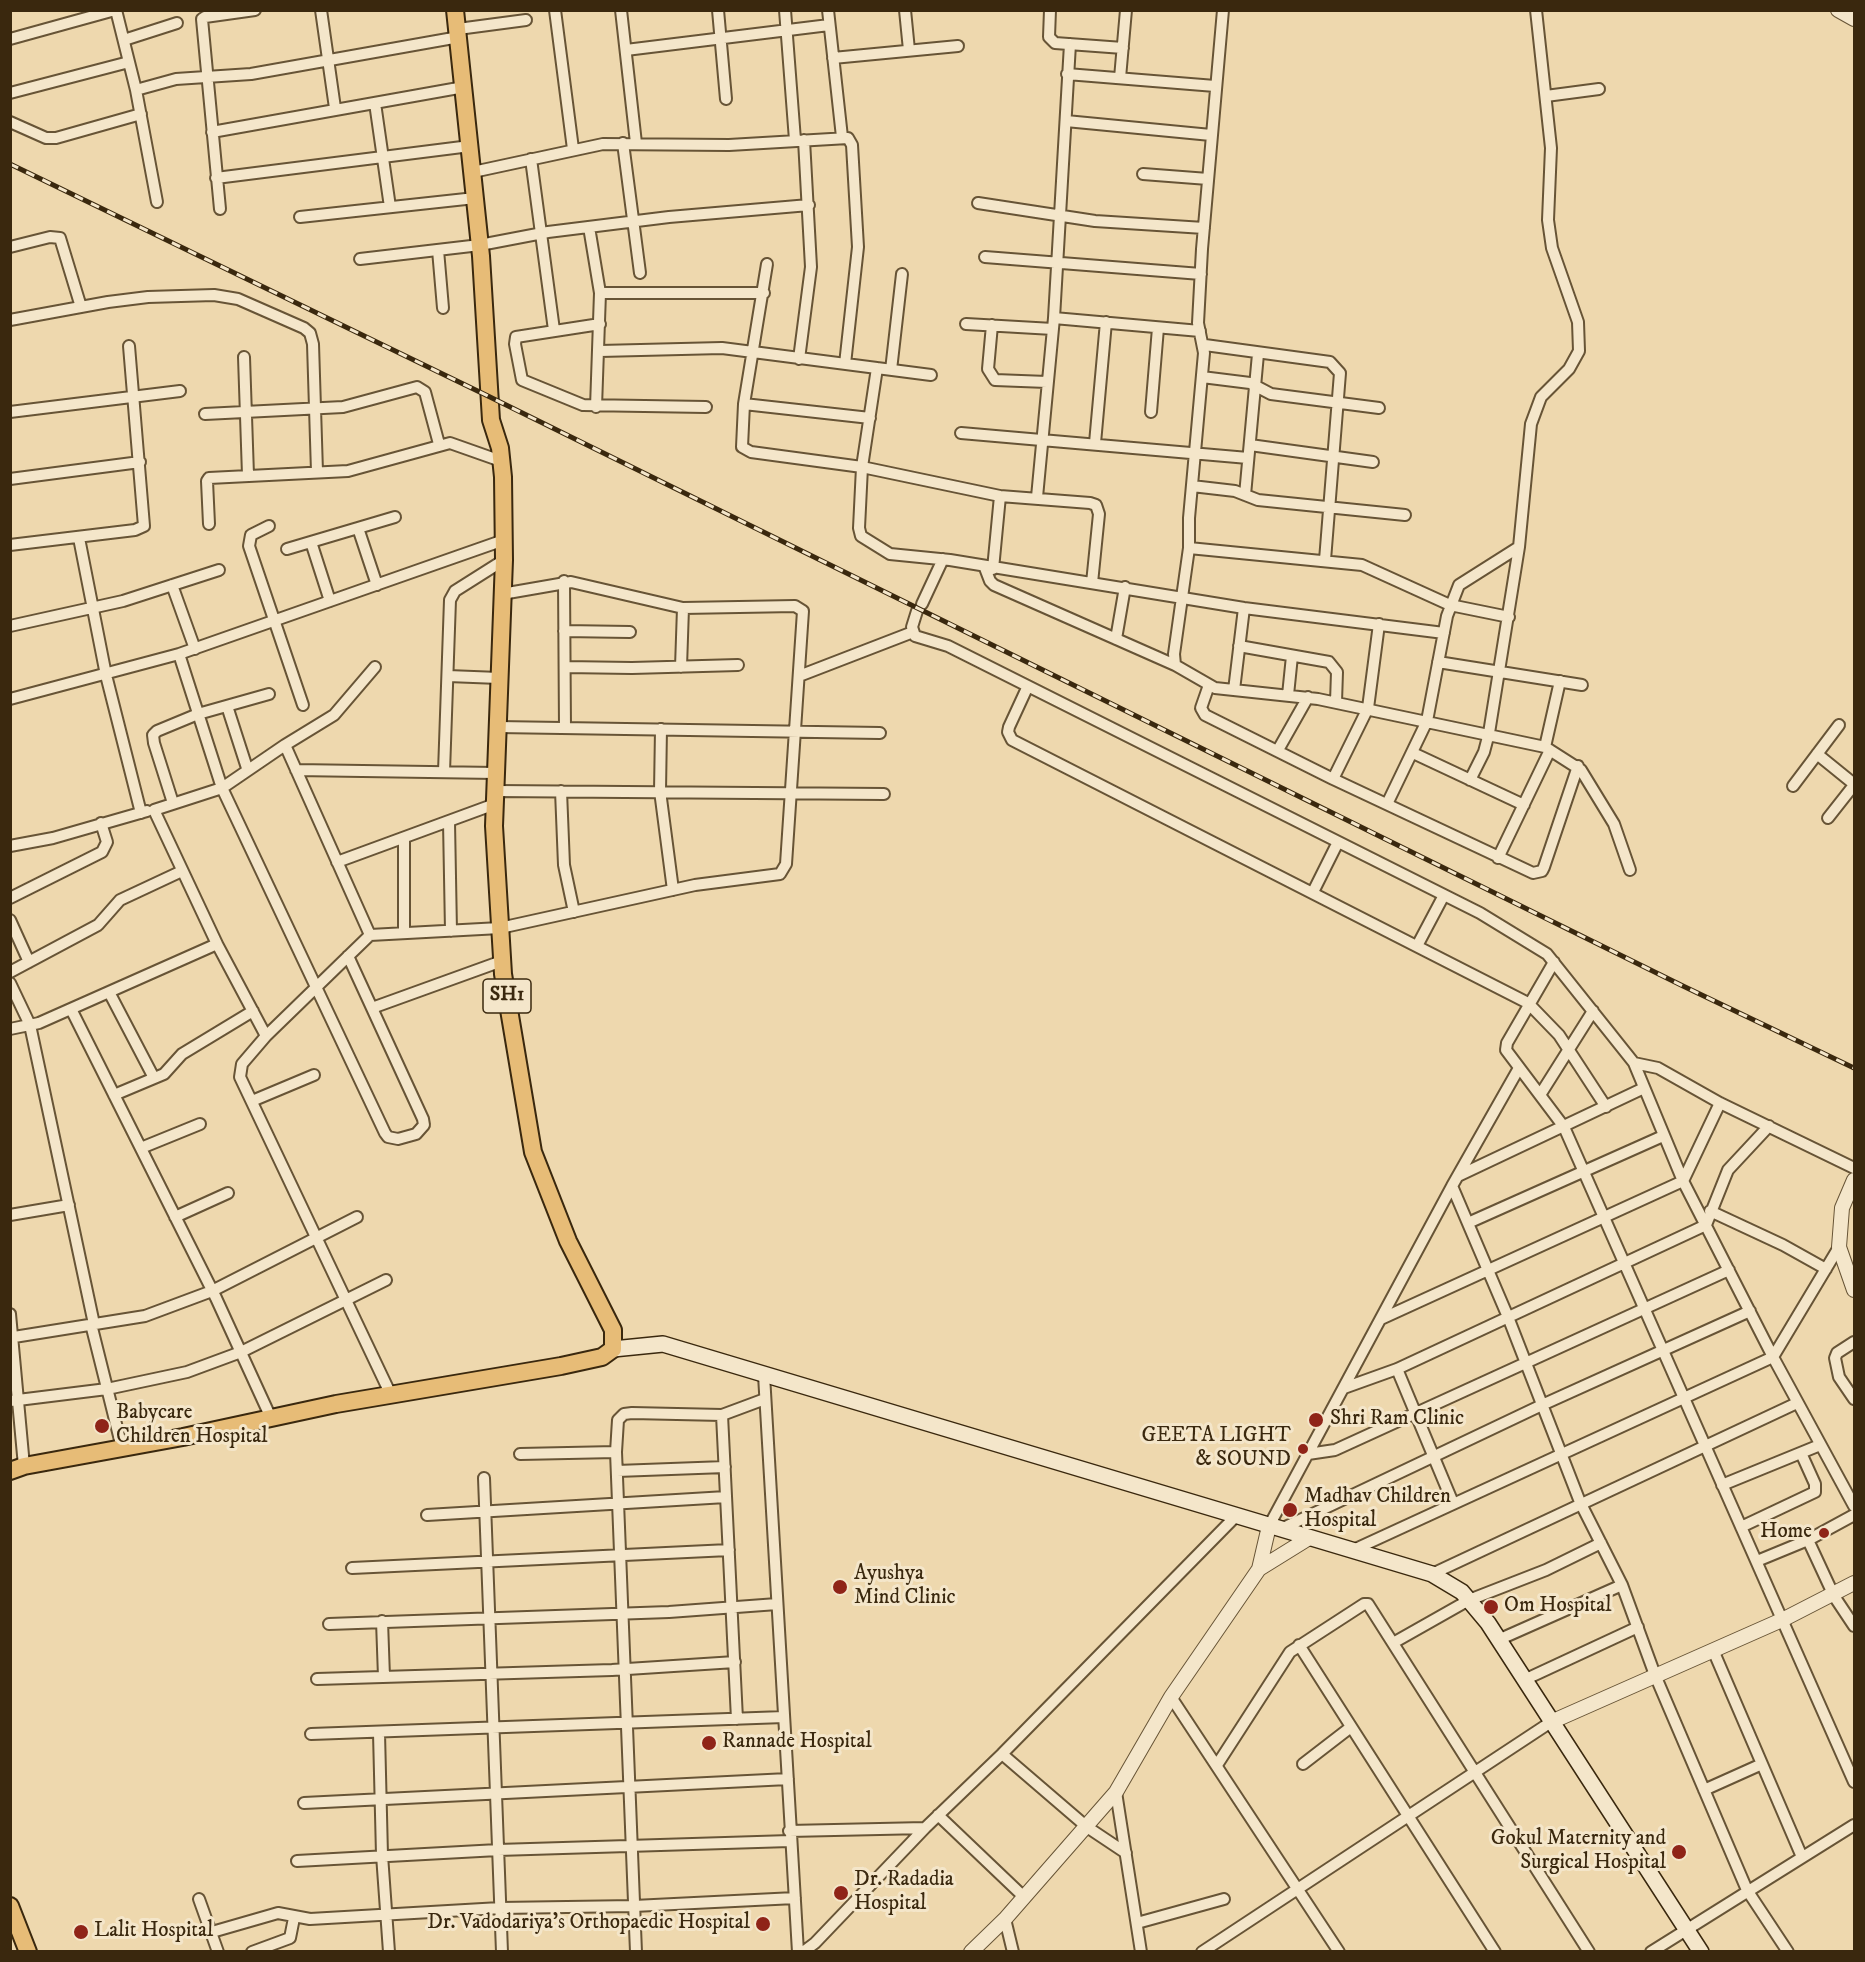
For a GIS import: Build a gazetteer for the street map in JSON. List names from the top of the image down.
{
  "streets": {
    "main road": ["SH1"]
  },
  "places": [
    "Shri Ram Clinic",
    "Babycare Children Hospital",
    "GEETA LIGHT & SOUND",
    "Madhav Children Hospital",
    "Home",
    "Ayushya Mind Clinic",
    "Om Hospital",
    "Rannade Hospital",
    "Gokul Maternity and Surgical Hospital",
    "Dr. Radadia Hospital",
    "Dr. Vadodariya's Orthopaedic Hospital",
    "Lalit Hospital"
  ]
}
